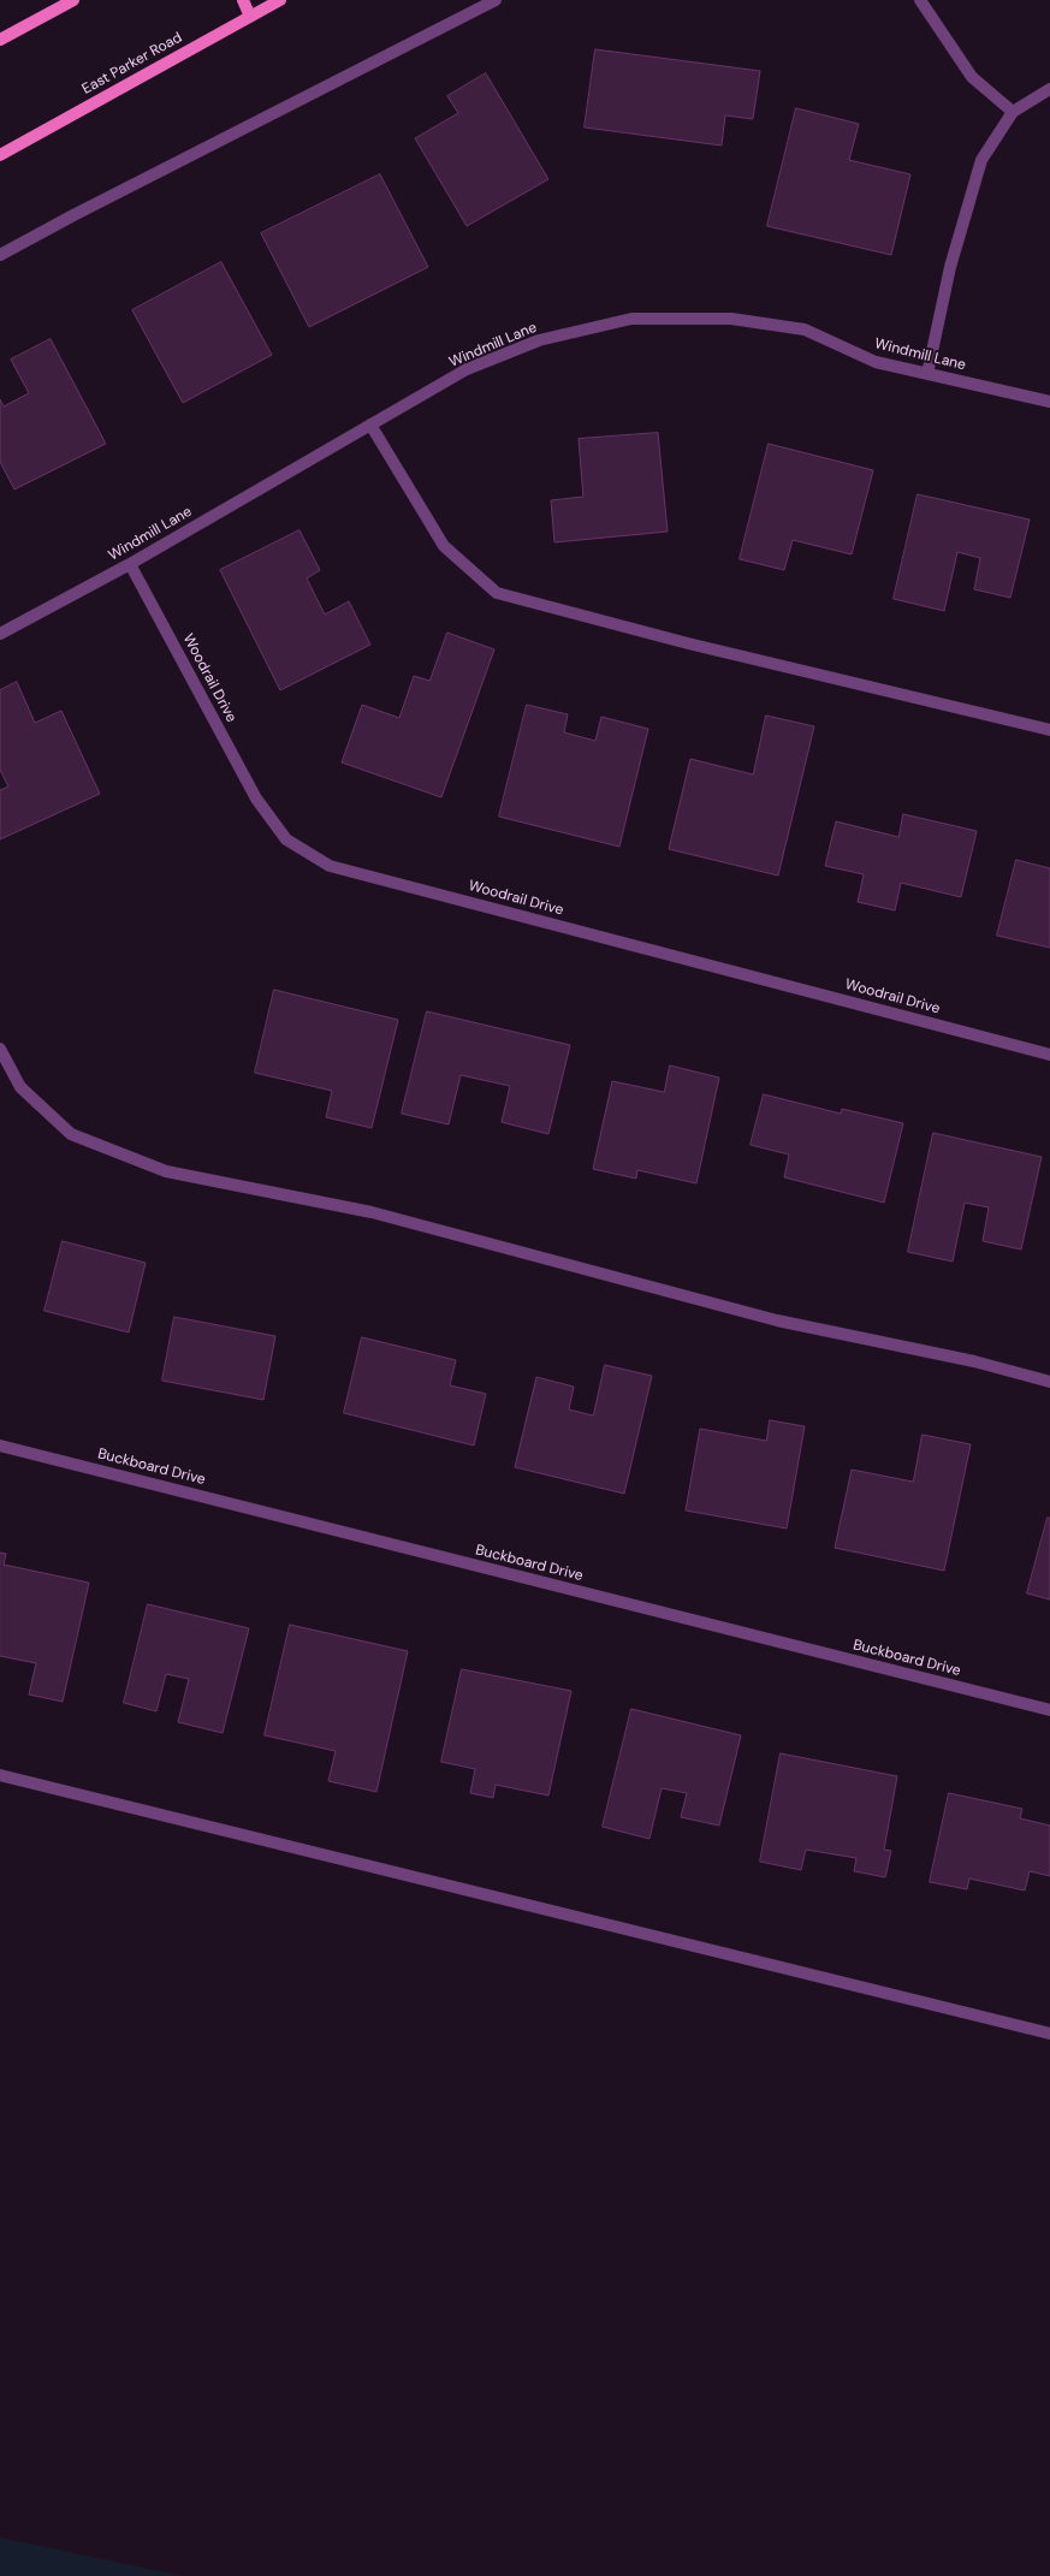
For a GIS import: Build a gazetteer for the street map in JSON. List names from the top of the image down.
{
  "streets": {
    "main road": ["East Parker Road"],
    "street": ["Windmill Lane", "Woodrail Drive", "Buckboard Drive"]
  },
  "crossings": [
    ["Windmill Lane", "Woodrail Drive"]
  ]
}
